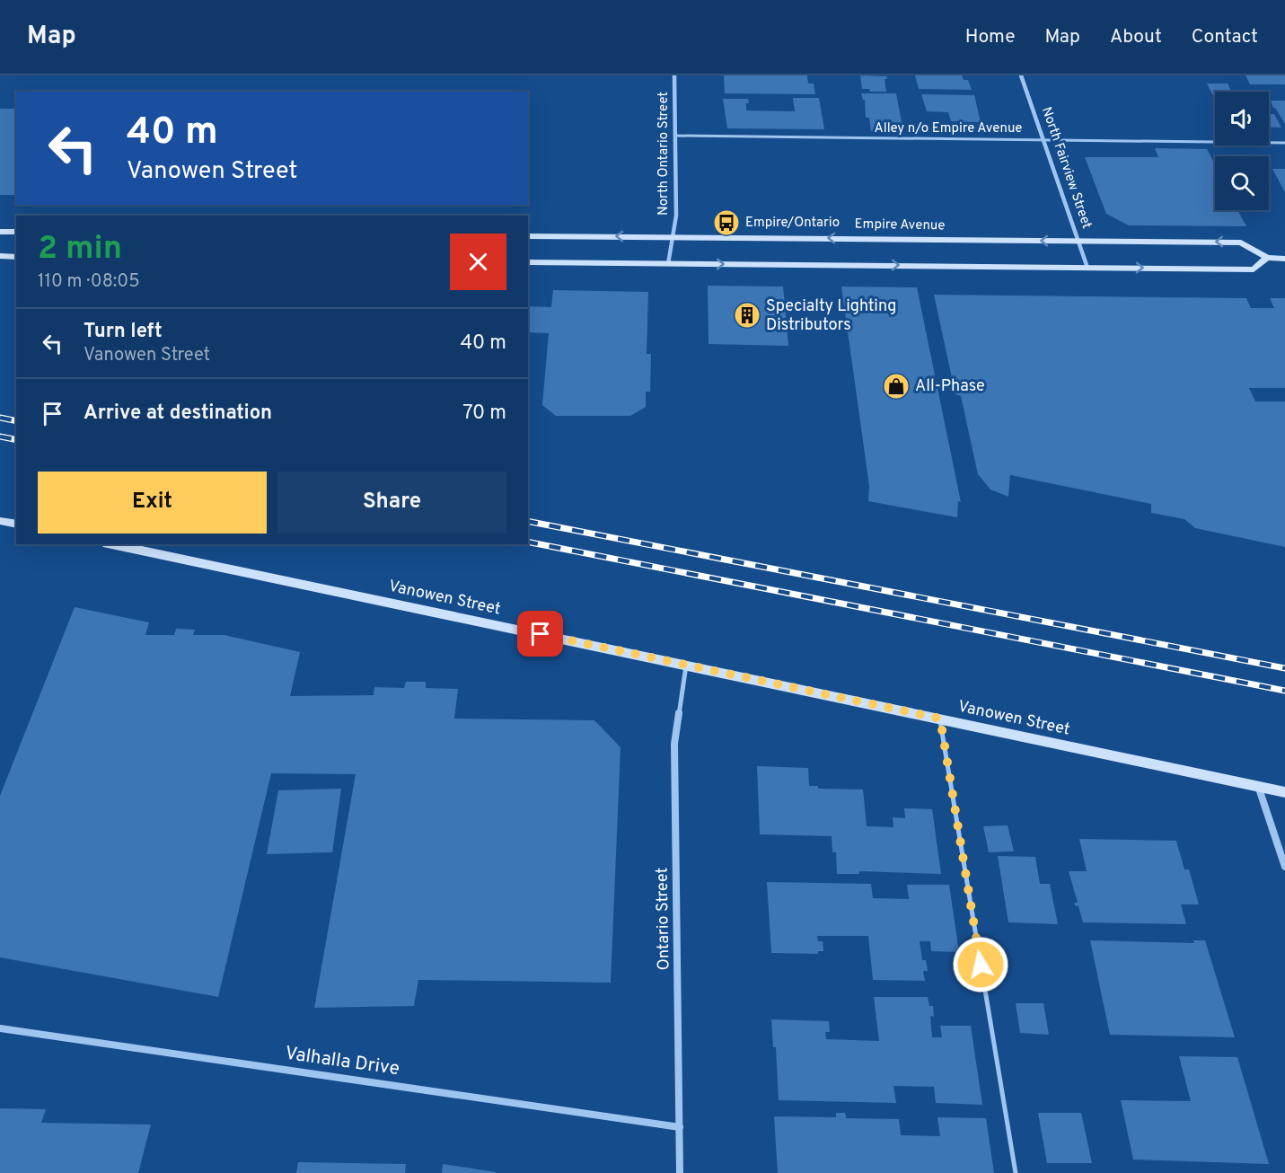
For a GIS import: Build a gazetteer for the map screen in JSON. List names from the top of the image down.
{
  "streets": {
    "main road": ["Empire Avenue", "Vanowen Street"],
    "street": [
      "North Ontario Street",
      "North Fairview Street",
      "Ontario Street",
      "Valhalla Drive"
    ],
    "lane": ["Alley n/o Empire Avenue"]
  },
  "crossings": [
    ["Alley n/o Empire Avenue", "North Ontario Street"],
    ["Alley n/o Empire Avenue", "North Fairview Street"],
    ["North Ontario Street", "Empire Avenue"],
    ["North Fairview Street", "Empire Avenue"],
    ["Vanowen Street", "Ontario Street"],
    ["Ontario Street", "Valhalla Drive"]
  ],
  "places": {
    "bus stop": ["Empire/Ontario"],
    "building": ["Specialty Lighting Distributors"],
    "shop": ["All-Phase"]
  },
  "page": {
    "header": "Map",
    "nav": [
      "Home",
      "Map",
      "About",
      "Contact"
    ],
    "turn": ["40 m", "Vanowen Street"],
    "heading": ["2 min", "110 m · 08:05"],
    "list": [
      {
        "name": "Turn left",
        "note": "Vanowen Street",
        "value": "40 m"
      },
      {
        "name": "Arrive at destination",
        "value": "70 m"
      }
    ],
    "buttons": ["Exit", "Share"]
  }
}
